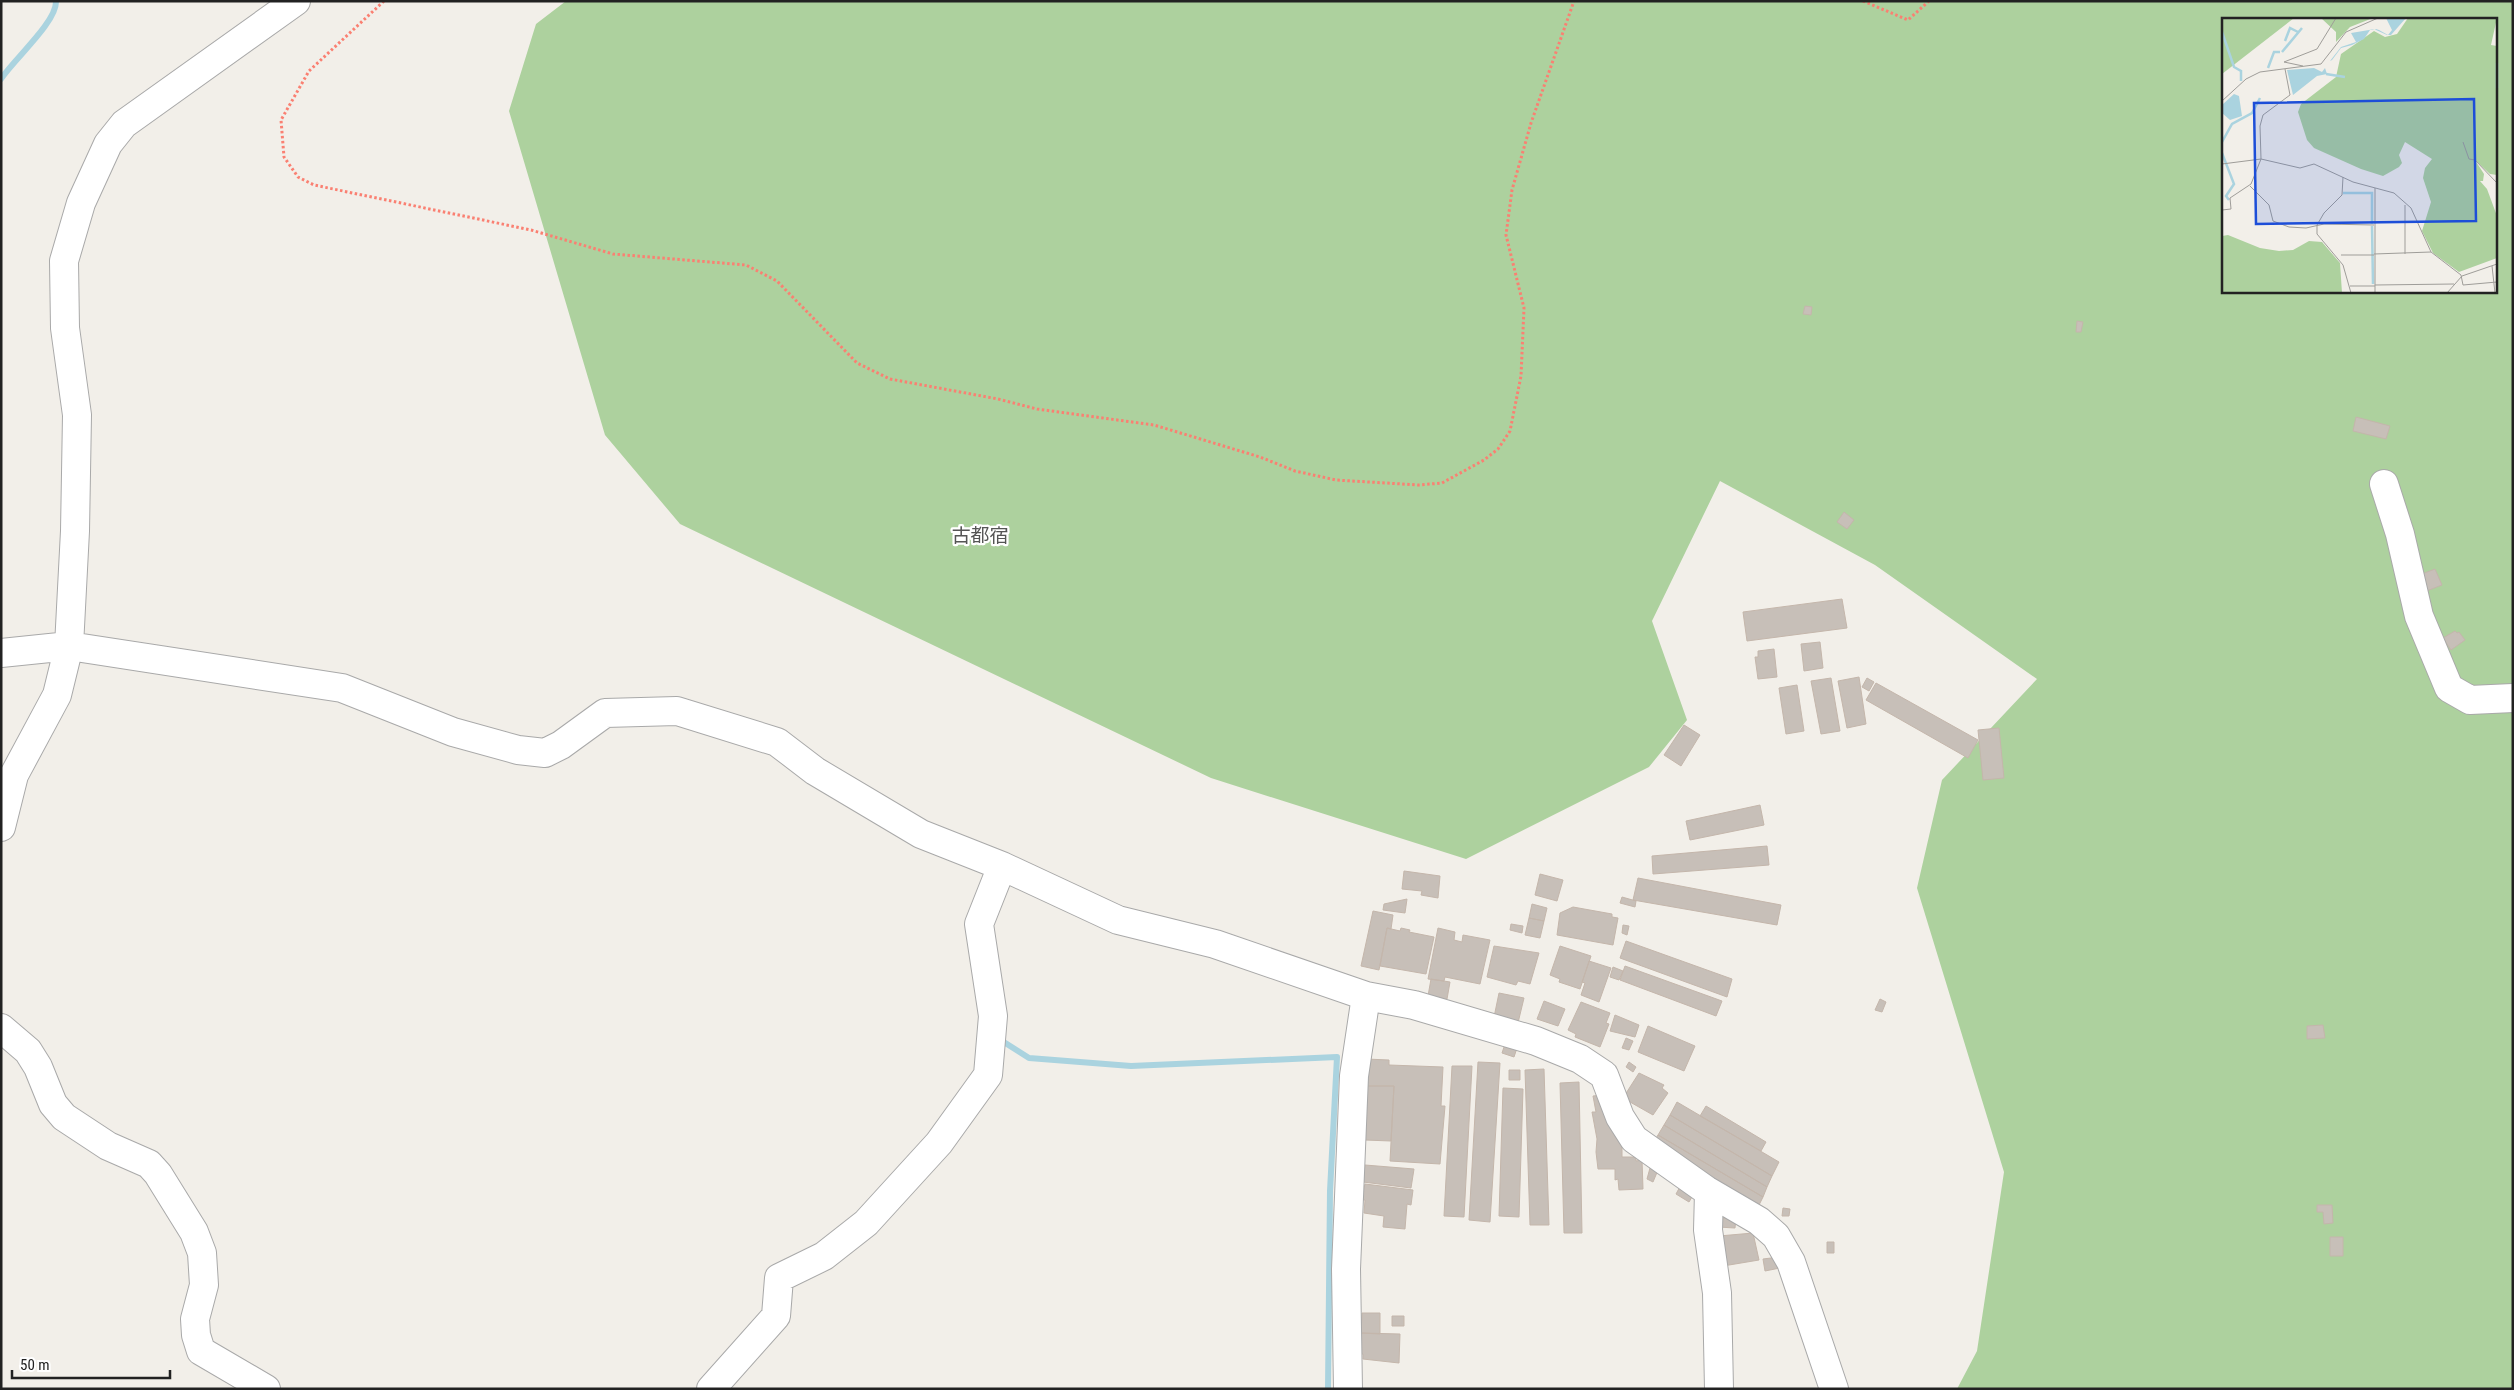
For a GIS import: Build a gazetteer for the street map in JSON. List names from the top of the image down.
{
  "districts": ["古都宿"],
  "scale_bar": "50 m"
}
